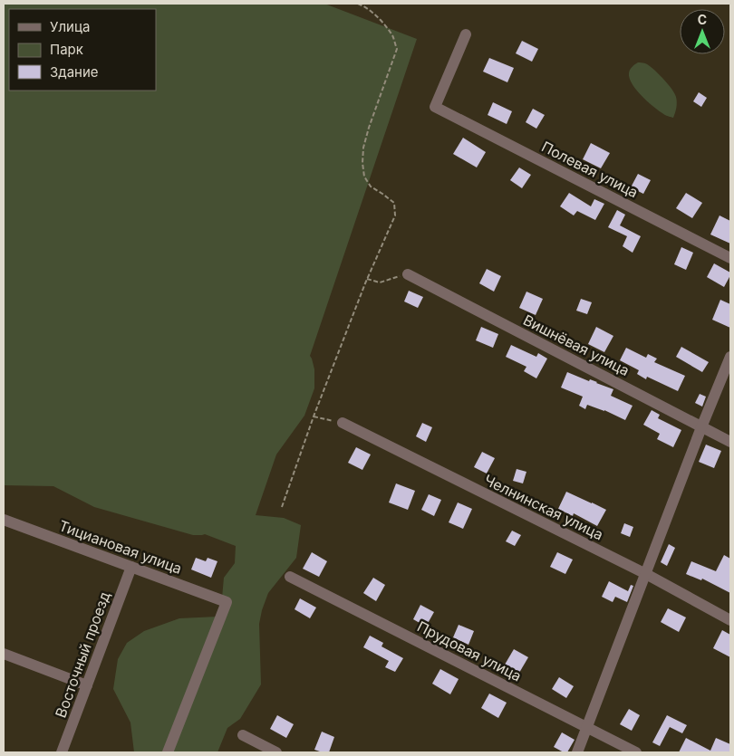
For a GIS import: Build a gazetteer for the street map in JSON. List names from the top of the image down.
{
  "streets": {
    "street": [
      "Полевая улица",
      "Вишнёвая улица",
      "Челнинская улица",
      "Тициановая улица",
      "Прудовая улица",
      "Восточный проезд"
    ]
  },
  "crossings": [
    ["Тициановая улица", "Восточный проезд"]
  ],
  "legend": ["Улица", "Парк", "Здание"],
  "north": "top"
}
